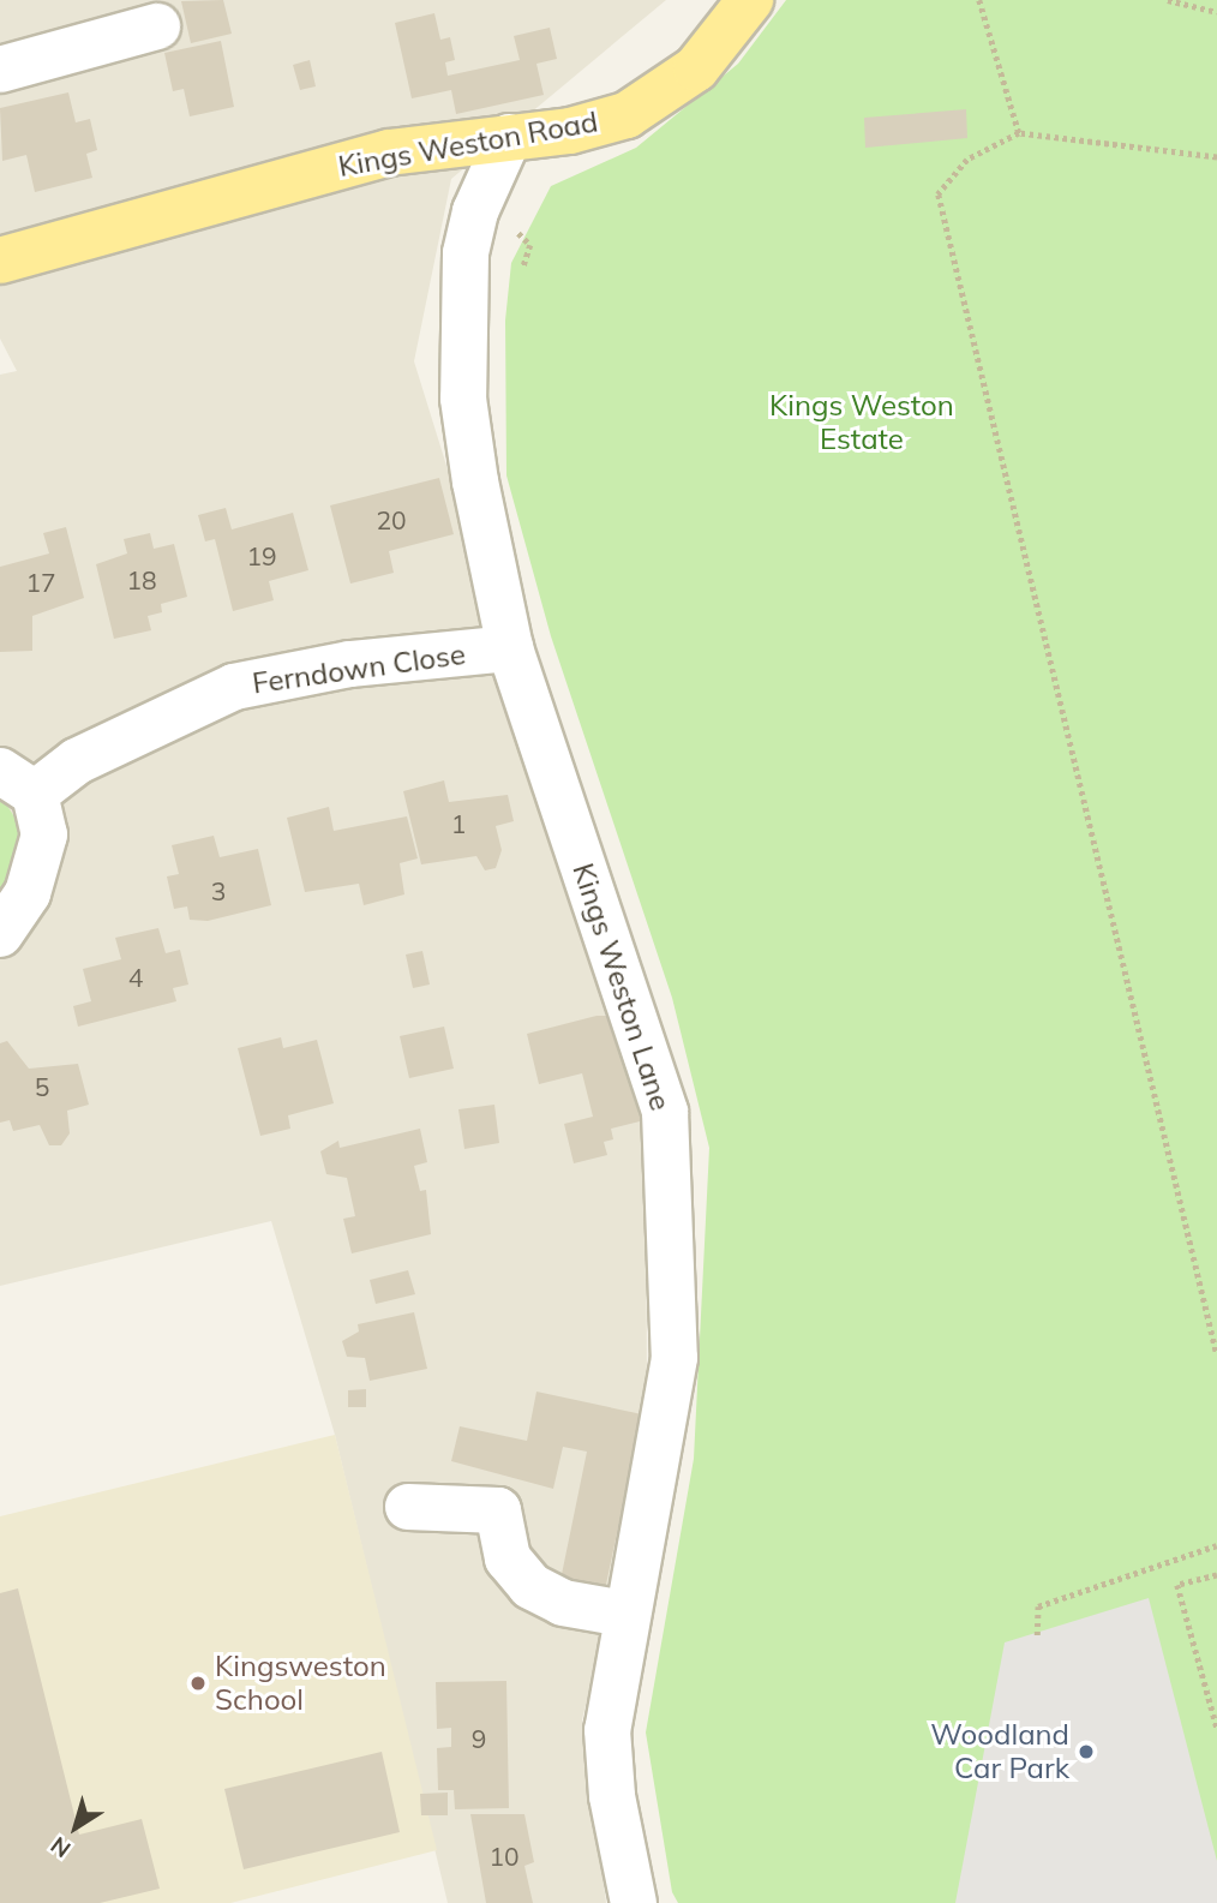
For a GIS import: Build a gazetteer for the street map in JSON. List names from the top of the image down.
{
  "streets": {
    "main road": ["Kings Weston Road"],
    "street": ["Ferndown Close", "Kings Weston Lane"]
  },
  "crossings": [
    ["Kings Weston Road", "Kings Weston Lane"],
    ["Ferndown Close", "Kings Weston Lane"]
  ],
  "parks": ["Kings Weston Estate"],
  "places": ["Kingsweston School", "Woodland Car Park"],
  "house_numbers": [
    "20",
    "19",
    "18",
    "17",
    "1",
    "3",
    "4",
    "5",
    "9",
    "10"
  ],
  "north": "bottom left"
}
